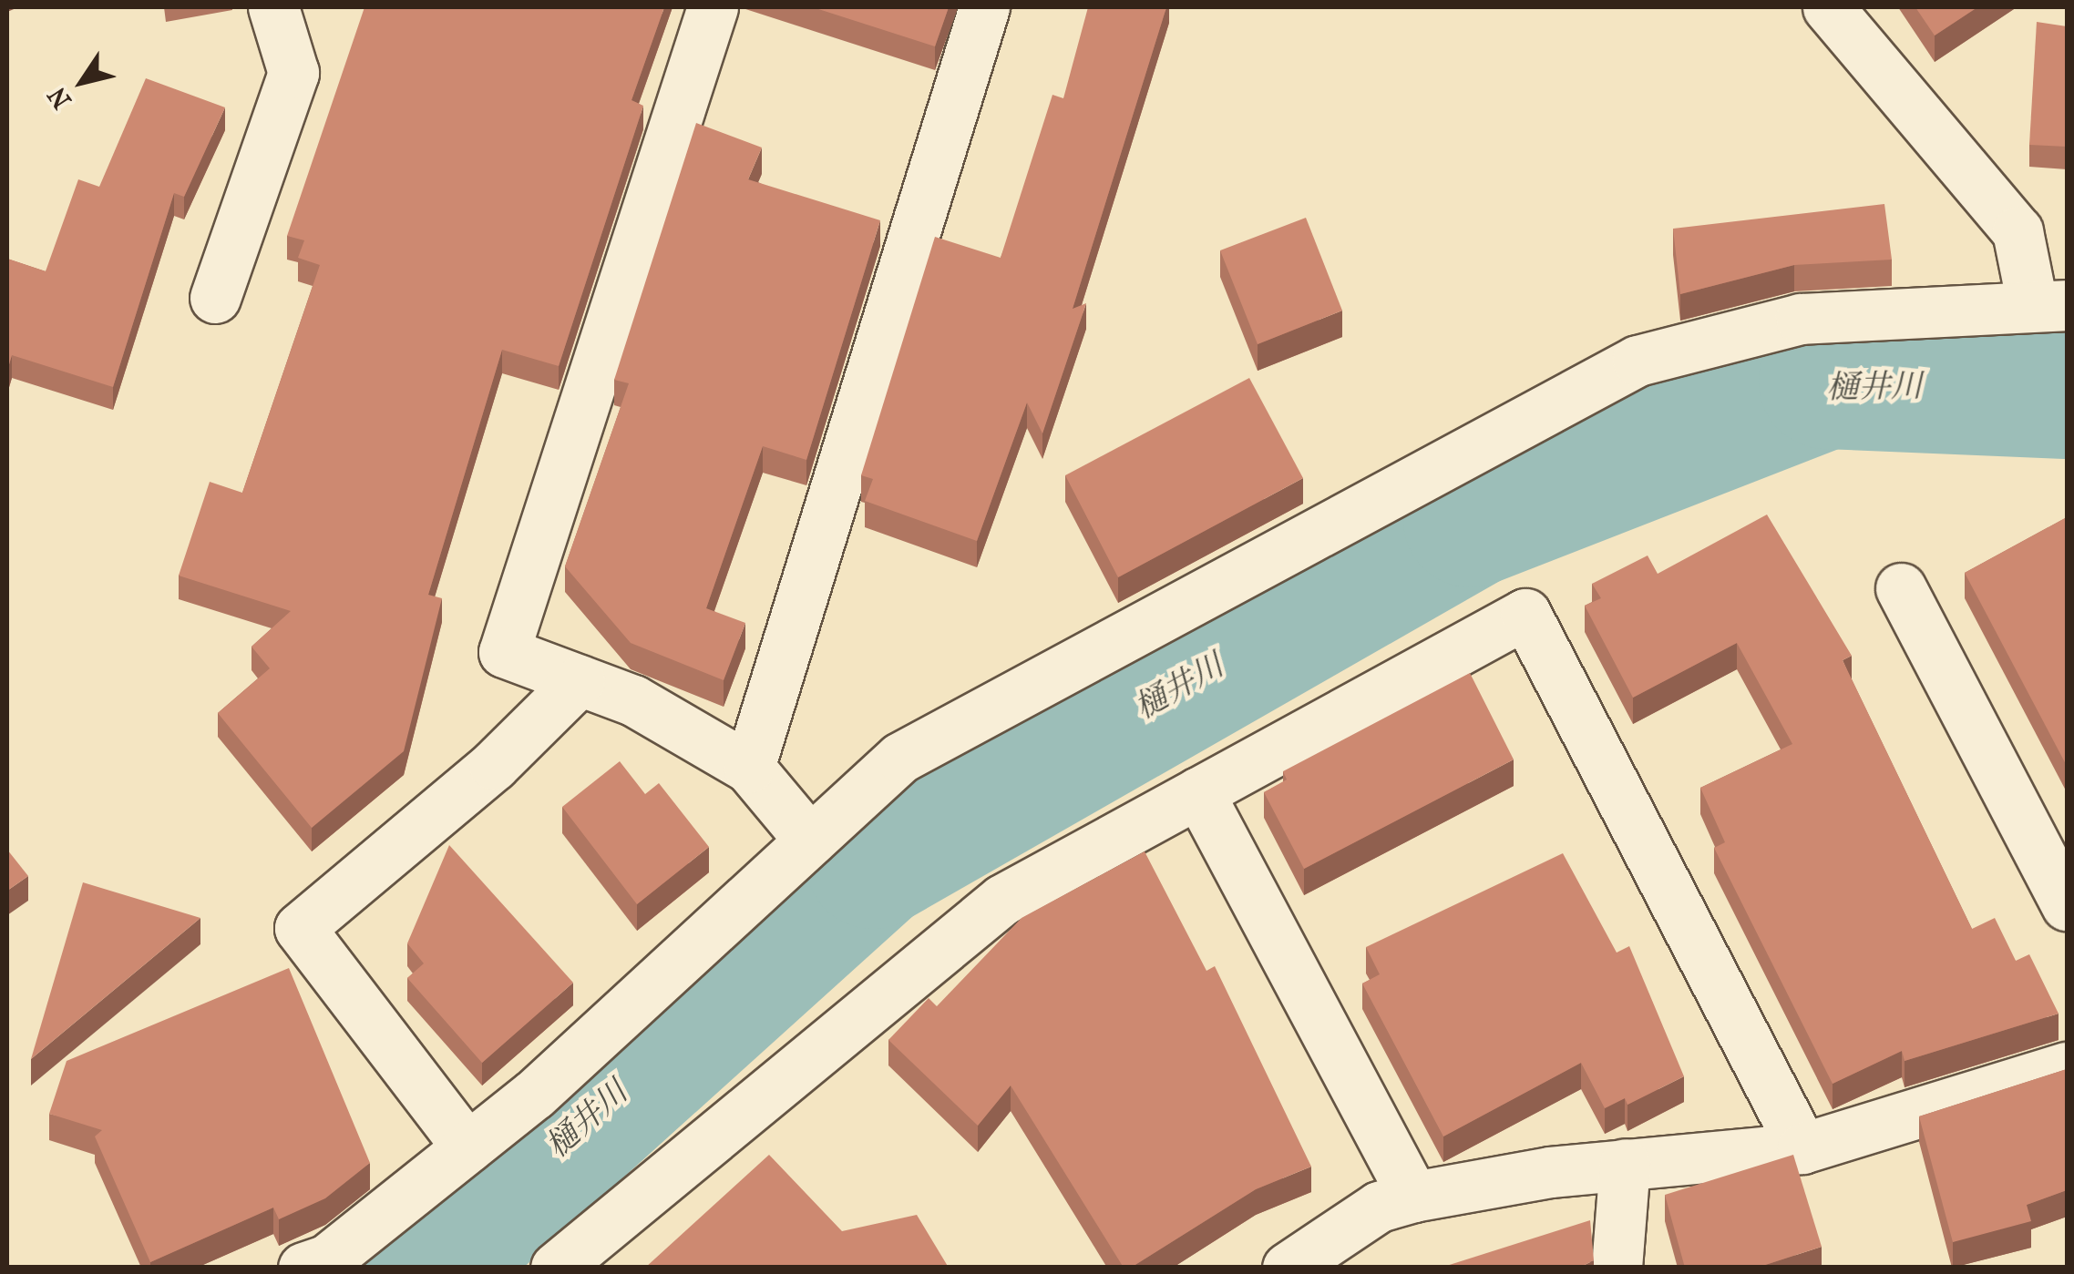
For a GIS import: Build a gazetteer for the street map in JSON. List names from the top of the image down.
{
  "water": ["樋井川"],
  "north": "bottom left"
}
